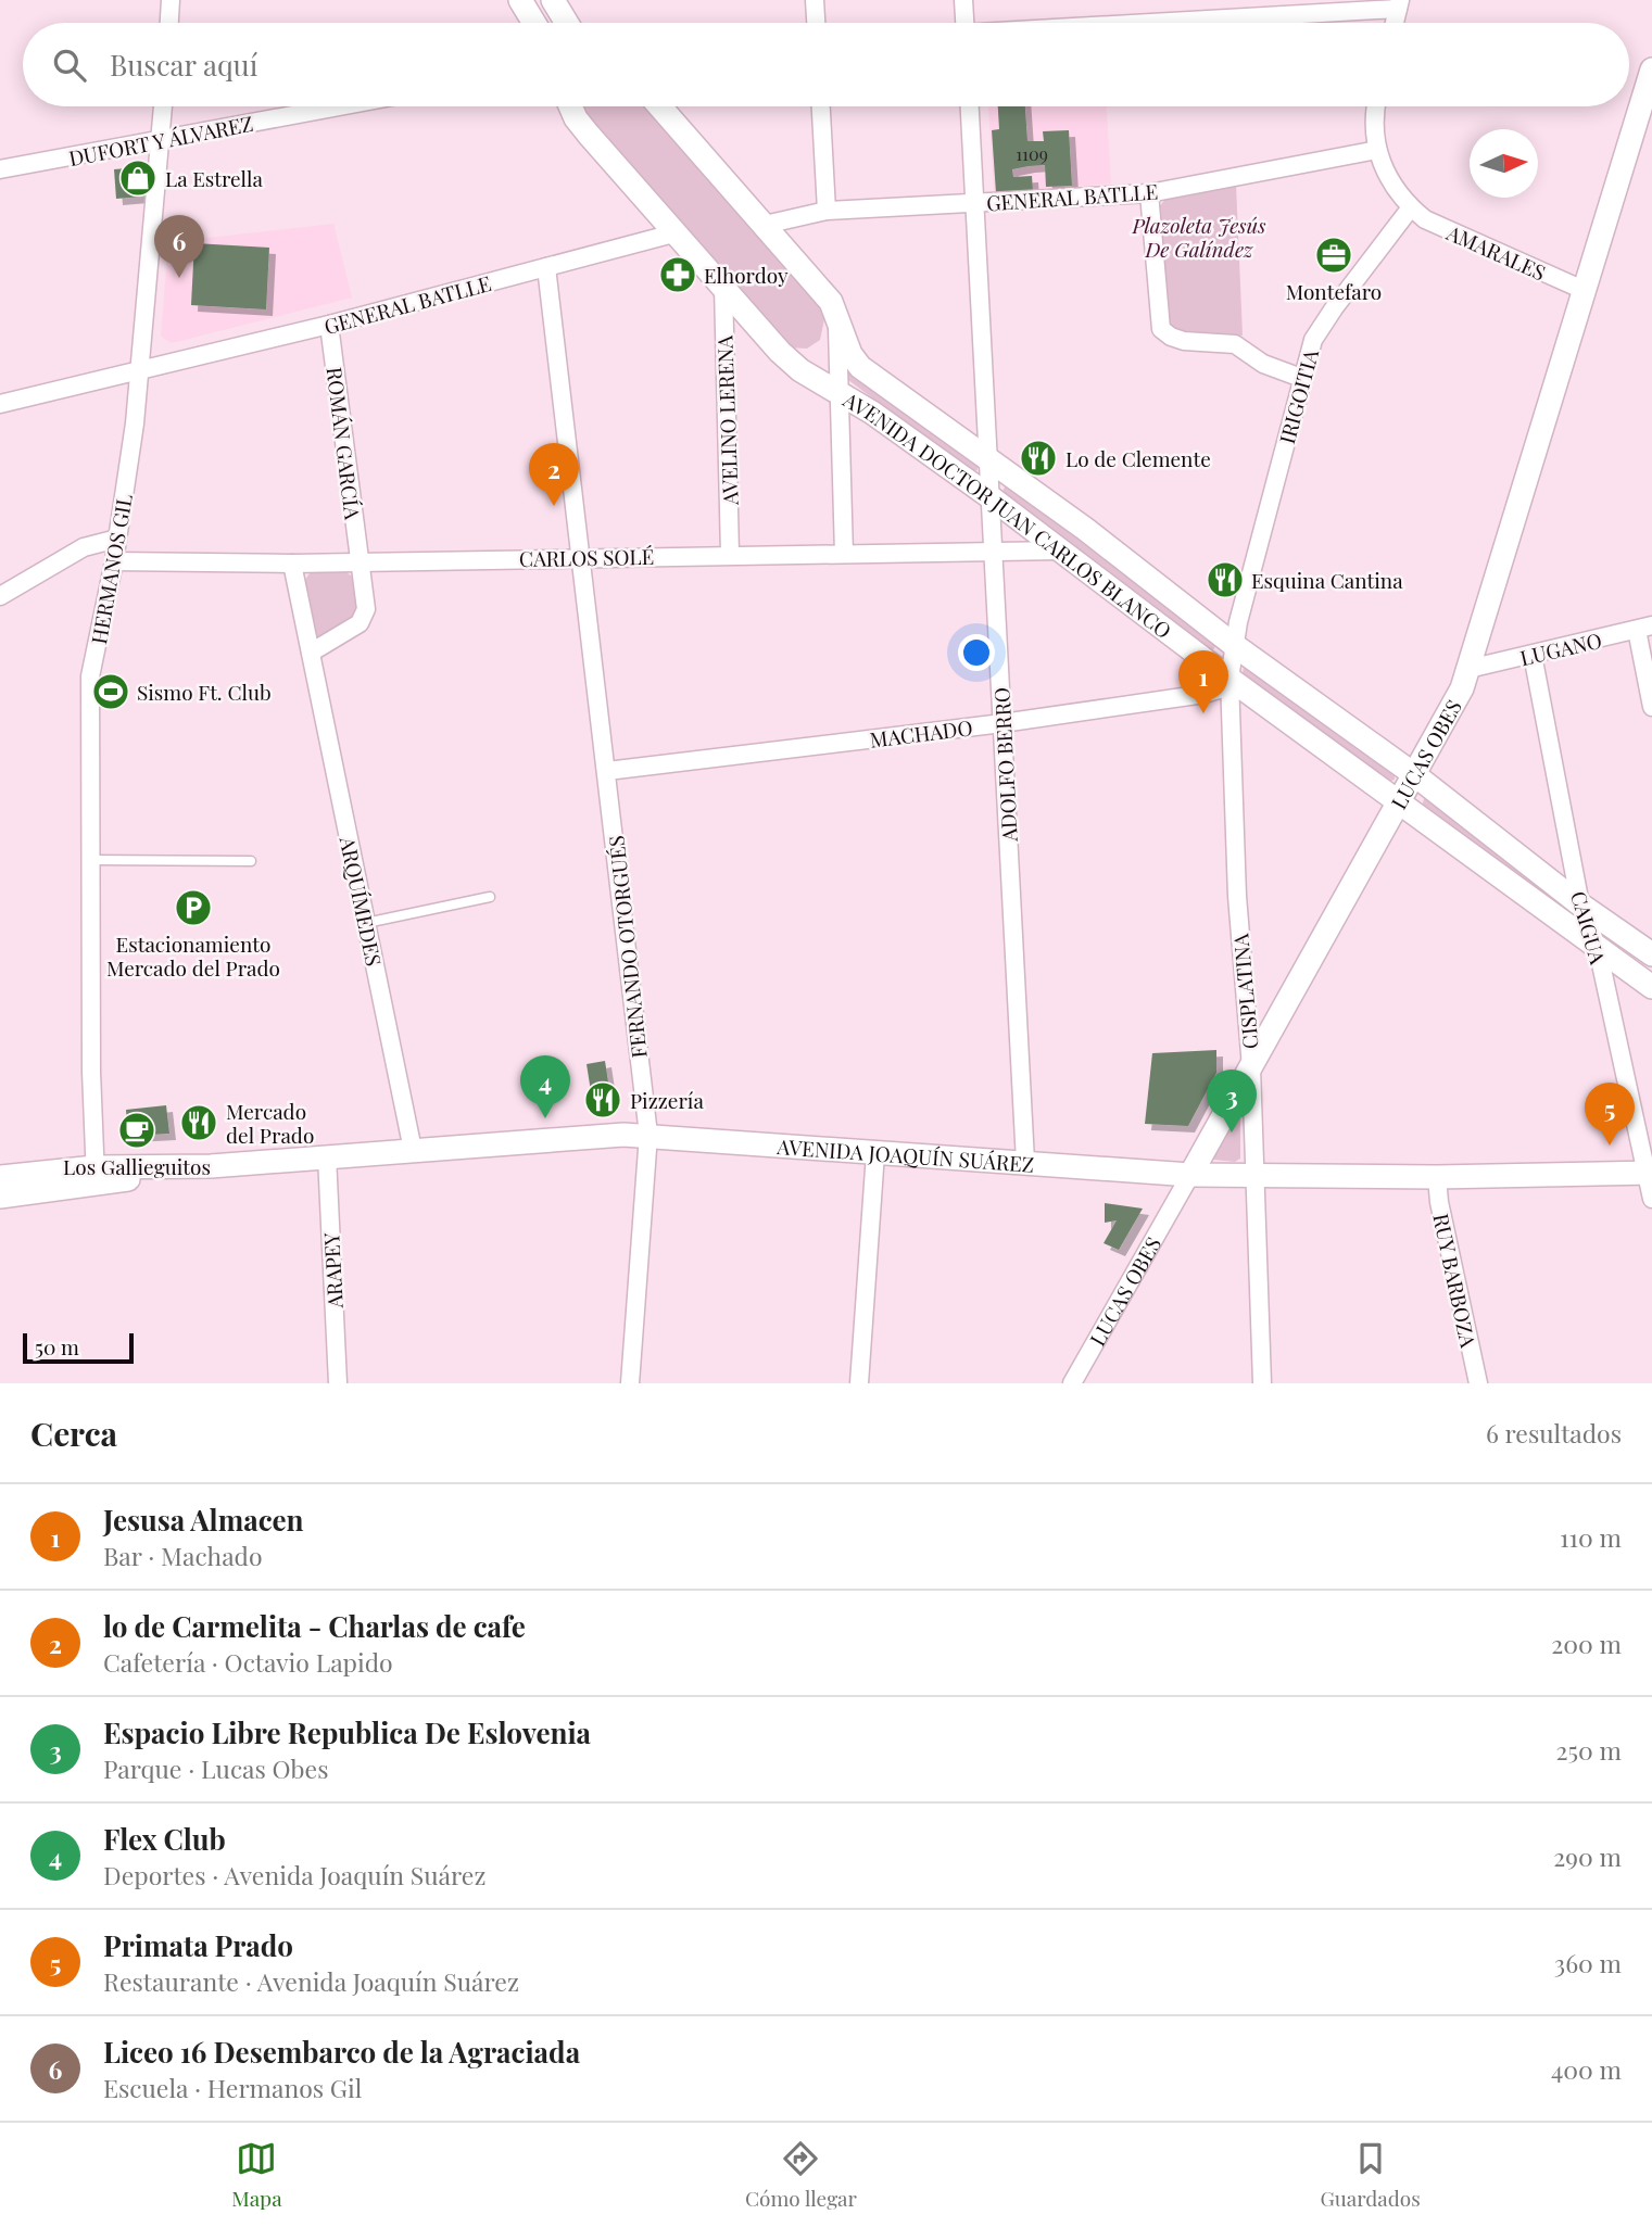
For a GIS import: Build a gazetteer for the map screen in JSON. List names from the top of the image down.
{
  "streets": {
    "street": [
      "DUFORT Y ÁLVAREZ",
      "GENERAL BATLLE",
      "AMARALES",
      "IRIGOITIA",
      "AVELINO LERENA",
      "ROMÁN GARCÍA",
      "AVENIDA DOCTOR JUAN CARLOS BLANCO",
      "CARLOS SOLÉ",
      "HERMANOS GIL",
      "LUGANO",
      "MACHADO",
      "LUCAS OBES",
      "ADOLFO BERRO",
      "ARQUÍMEDES",
      "CAIGUA",
      "FERNANDO OTORGUÉS",
      "CISPLATINA",
      "AVENIDA JOAQUÍN SUÁREZ",
      "ARAPEY",
      "RUY BARBOZA"
    ]
  },
  "crossings": [
    ["DUFORT Y ÁLVAREZ", "HERMANOS GIL"],
    ["GENERAL BATLLE", "ROMÁN GARCÍA"],
    ["GENERAL BATLLE", "AVENIDA DOCTOR JUAN CARLOS BLANCO"],
    ["GENERAL BATLLE", "HERMANOS GIL"],
    ["GENERAL BATLLE", "ADOLFO BERRO"],
    ["GENERAL BATLLE", "FERNANDO OTORGUÉS"],
    ["AMARALES", "IRIGOITIA"],
    ["AMARALES", "LUCAS OBES"],
    ["IRIGOITIA", "AVENIDA DOCTOR JUAN CARLOS BLANCO"],
    ["IRIGOITIA", "CISPLATINA"],
    ["AVELINO LERENA", "AVENIDA DOCTOR JUAN CARLOS BLANCO"],
    ["AVELINO LERENA", "CARLOS SOLÉ"],
    ["ROMÁN GARCÍA", "CARLOS SOLÉ"],
    ["AVENIDA DOCTOR JUAN CARLOS BLANCO", "CARLOS SOLÉ"],
    ["AVENIDA DOCTOR JUAN CARLOS BLANCO", "MACHADO"],
    ["AVENIDA DOCTOR JUAN CARLOS BLANCO", "LUCAS OBES"],
    ["AVENIDA DOCTOR JUAN CARLOS BLANCO", "ADOLFO BERRO"],
    ["AVENIDA DOCTOR JUAN CARLOS BLANCO", "CAIGUA"],
    ["AVENIDA DOCTOR JUAN CARLOS BLANCO", "CISPLATINA"],
    ["CARLOS SOLÉ", "HERMANOS GIL"],
    ["CARLOS SOLÉ", "ADOLFO BERRO"],
    ["CARLOS SOLÉ", "ARQUÍMEDES"],
    ["CARLOS SOLÉ", "FERNANDO OTORGUÉS"],
    ["HERMANOS GIL", "AVENIDA JOAQUÍN SUÁREZ"],
    ["LUGANO", "LUCAS OBES"],
    ["LUGANO", "CAIGUA"],
    ["MACHADO", "ADOLFO BERRO"],
    ["MACHADO", "FERNANDO OTORGUÉS"],
    ["MACHADO", "CISPLATINA"],
    ["LUCAS OBES", "CISPLATINA"],
    ["LUCAS OBES", "AVENIDA JOAQUÍN SUÁREZ"],
    ["ADOLFO BERRO", "AVENIDA JOAQUÍN SUÁREZ"],
    ["ARQUÍMEDES", "AVENIDA JOAQUÍN SUÁREZ"],
    ["CAIGUA", "AVENIDA JOAQUÍN SUÁREZ"],
    ["FERNANDO OTORGUÉS", "AVENIDA JOAQUÍN SUÁREZ"],
    ["CISPLATINA", "AVENIDA JOAQUÍN SUÁREZ"],
    ["AVENIDA JOAQUÍN SUÁREZ", "ARAPEY"],
    ["AVENIDA JOAQUÍN SUÁREZ", "RUY BARBOZA"]
  ],
  "parks": ["Plazoleta Jesús De Galíndez"],
  "places": {
    "shop": ["La Estrella"],
    "office": ["Montefaro"],
    "pharmacy": ["Elhordoy"],
    "restaurant": [
      "Lo de Clemente",
      "Esquina Cantina",
      "Pizzería",
      "Mercado del Prado"
    ],
    "sports": ["Sismo Ft. Club"],
    "parking": ["Estacionamiento Mercado del Prado"],
    "cafe": ["Los Gallieguitos"]
  },
  "house_numbers": ["1109"],
  "scale_bar": "50 m",
  "north": "right",
  "page": {
    "search": "Buscar aquí",
    "pins": [
      "6",
      "2",
      "1",
      "4",
      "3",
      "5"
    ],
    "scale": "50 m",
    "heading": ["Cerca", "6 resultados"],
    "list": [
      {
        "mark": "1",
        "name": "Jesusa Almacen",
        "note": "Bar · Machado",
        "value": "110 m"
      },
      {
        "mark": "2",
        "name": "lo de Carmelita - Charlas de cafe",
        "note": "Cafetería · Octavio Lapido",
        "value": "200 m"
      },
      {
        "mark": "3",
        "name": "Espacio Libre Republica De Eslovenia",
        "note": "Parque · Lucas Obes",
        "value": "250 m"
      },
      {
        "mark": "4",
        "name": "Flex Club",
        "note": "Deportes · Avenida Joaquín Suárez",
        "value": "290 m"
      },
      {
        "mark": "5",
        "name": "Primata Prado",
        "note": "Restaurante · Avenida Joaquín Suárez",
        "value": "360 m"
      },
      {
        "mark": "6",
        "name": "Liceo 16 Desembarco de la Agraciada",
        "note": "Escuela · Hermanos Gil",
        "value": "400 m"
      }
    ],
    "nav": ["Mapa", "Cómo llegar", "Guardados"]
  }
}
